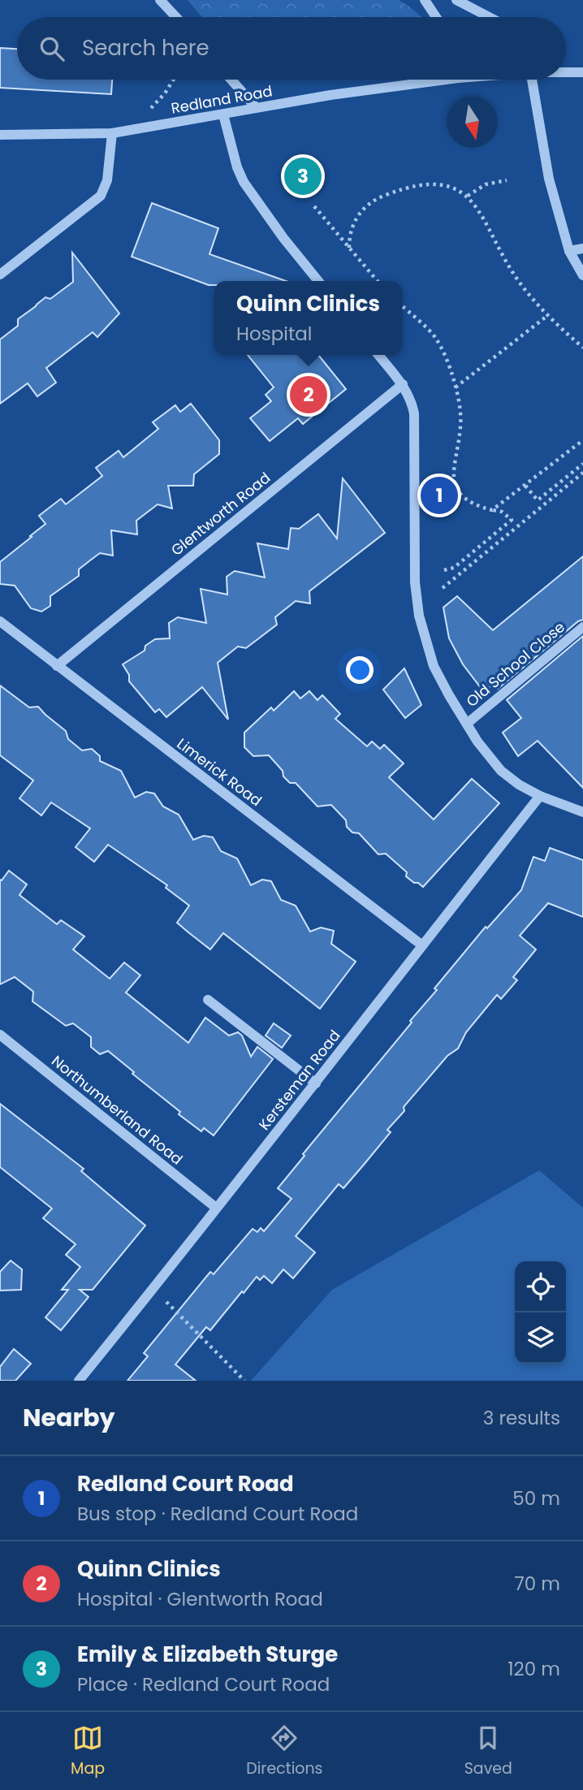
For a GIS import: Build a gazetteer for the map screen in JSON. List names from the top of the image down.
{
  "streets": {
    "street": [
      "Redland Road",
      "Glentworth Road",
      "Old School Close",
      "Limerick Road",
      "Kersteman Road",
      "Northumberland Road"
    ]
  },
  "crossings": [
    ["Glentworth Road", "Limerick Road"],
    ["Limerick Road", "Kersteman Road"],
    ["Kersteman Road", "Northumberland Road"]
  ],
  "north": "bottom",
  "page": {
    "search": "Search here",
    "pins": ["3", "2", "1"],
    "popup": ["Quinn Clinics", "Hospital"],
    "heading": ["Nearby", "3 results"],
    "list": [
      {
        "mark": "1",
        "name": "Redland Court Road",
        "note": "Bus stop · Redland Court Road",
        "value": "50 m"
      },
      {
        "mark": "2",
        "name": "Quinn Clinics",
        "note": "Hospital · Glentworth Road",
        "value": "70 m"
      },
      {
        "mark": "3",
        "name": "Emily & Elizabeth Sturge",
        "note": "Place · Redland Court Road",
        "value": "120 m"
      }
    ],
    "nav": ["Map", "Directions", "Saved"]
  }
}
